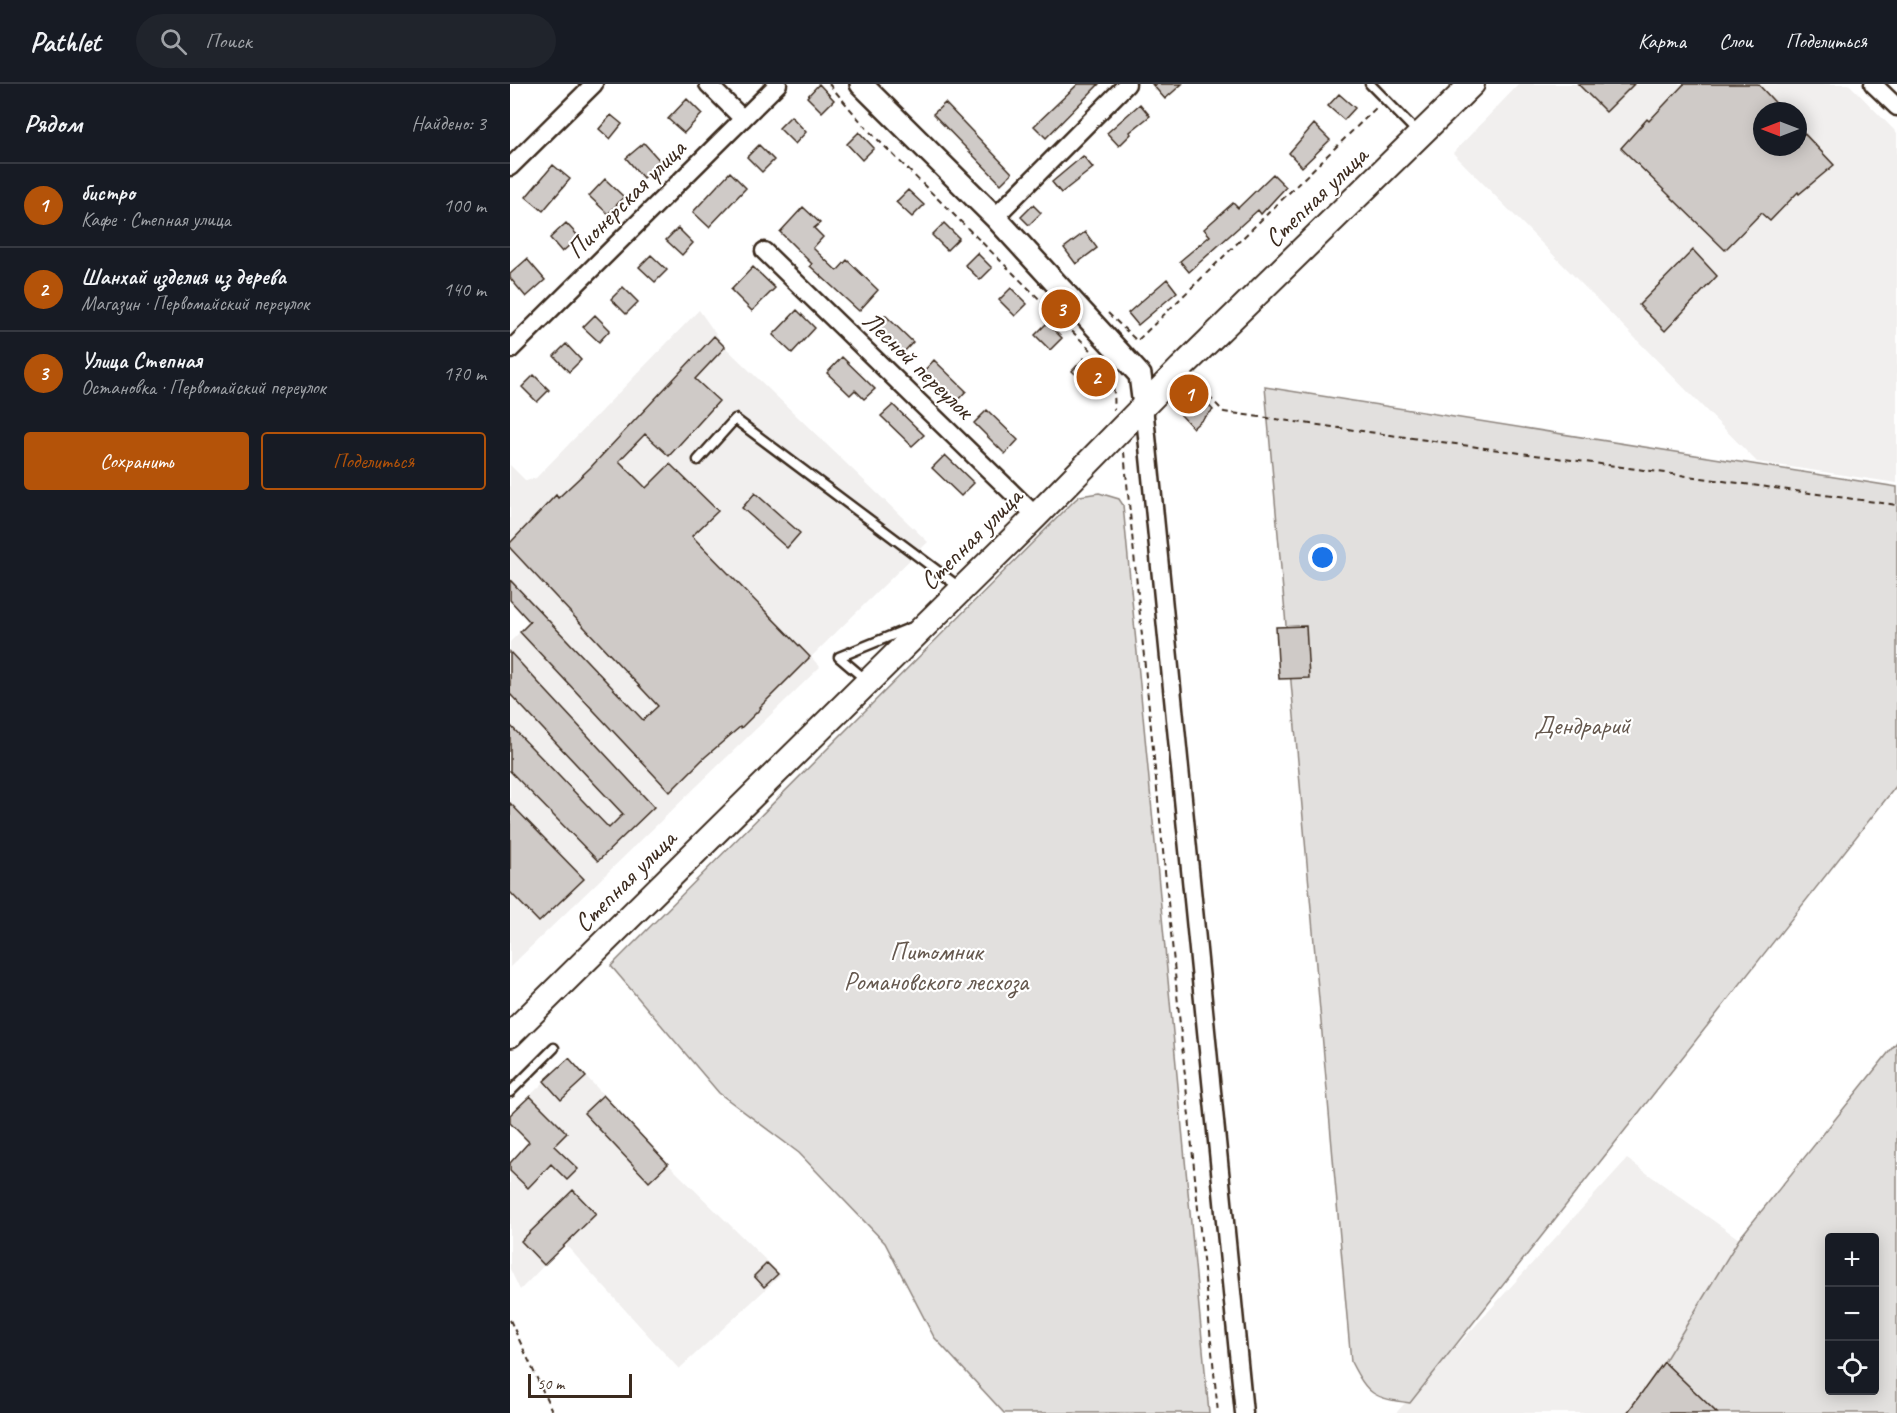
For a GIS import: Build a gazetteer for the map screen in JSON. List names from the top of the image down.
{
  "streets": {
    "main road": ["Степная улица"],
    "street": ["Пионерская улица", "Лесной переулок"]
  },
  "crossings": [
    ["Степная улица", "Лесной переулок"]
  ],
  "parks": ["Дендрарий", "Питомник Романовского лесхоза"],
  "scale_bar": "50 m",
  "north": "left",
  "page": {
    "header": "Pathlet",
    "search": "Поиск",
    "nav": ["Карта", "Слои", "Поделиться"],
    "heading": ["Рядом", "Найдено: 3"],
    "list": [
      {
        "mark": "1",
        "name": "бистро",
        "note": "Кафе · Степная улица",
        "value": "100 m"
      },
      {
        "mark": "2",
        "name": "Шанхай изделия из дерева",
        "note": "Магазин · Первомайский переулок",
        "value": "140 m"
      },
      {
        "mark": "3",
        "name": "Улица Степная",
        "note": "Остановка · Первомайский переулок",
        "value": "170 m"
      }
    ],
    "pins": ["3", "2", "1"],
    "buttons": ["Сохранить", "Поделиться"],
    "map_buttons": ["+", "−"],
    "scale": "50 m"
  }
}
